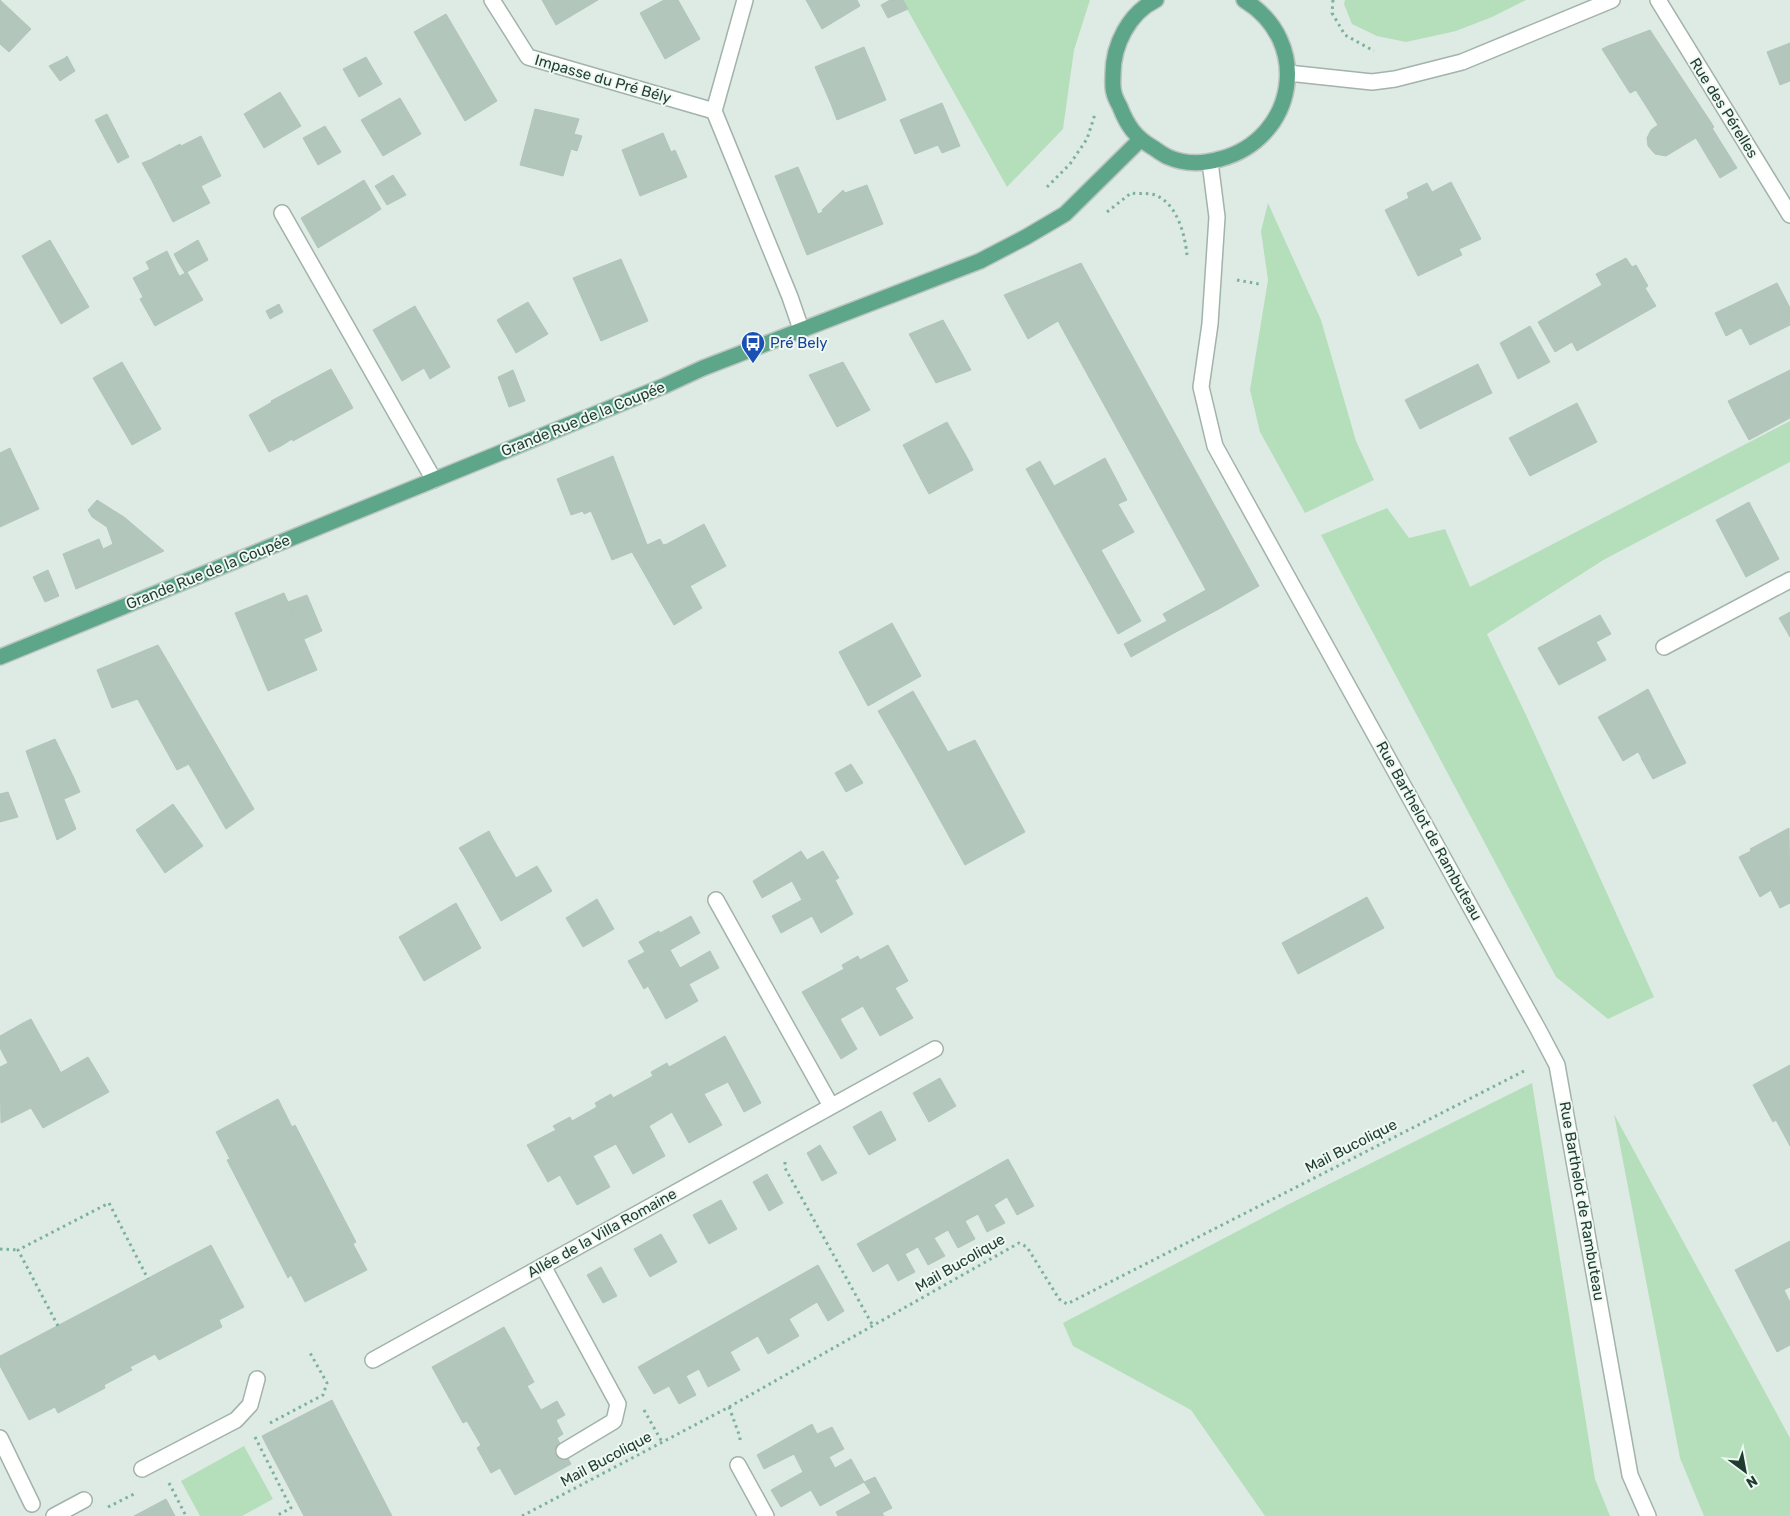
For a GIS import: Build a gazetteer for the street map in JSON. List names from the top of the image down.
{
  "streets": {
    "main road": ["Grande Rue de la Coupée"],
    "street": [
      "Impasse du Pré Bély",
      "Rue des Pérelles",
      "Rue Barthelot de Rambuteau",
      "Allée de la Villa Romaine"
    ],
    "path": ["Mail Bucolique"]
  },
  "places": {
    "bus stop": ["Pré Bely"]
  },
  "north": "bottom right"
}
